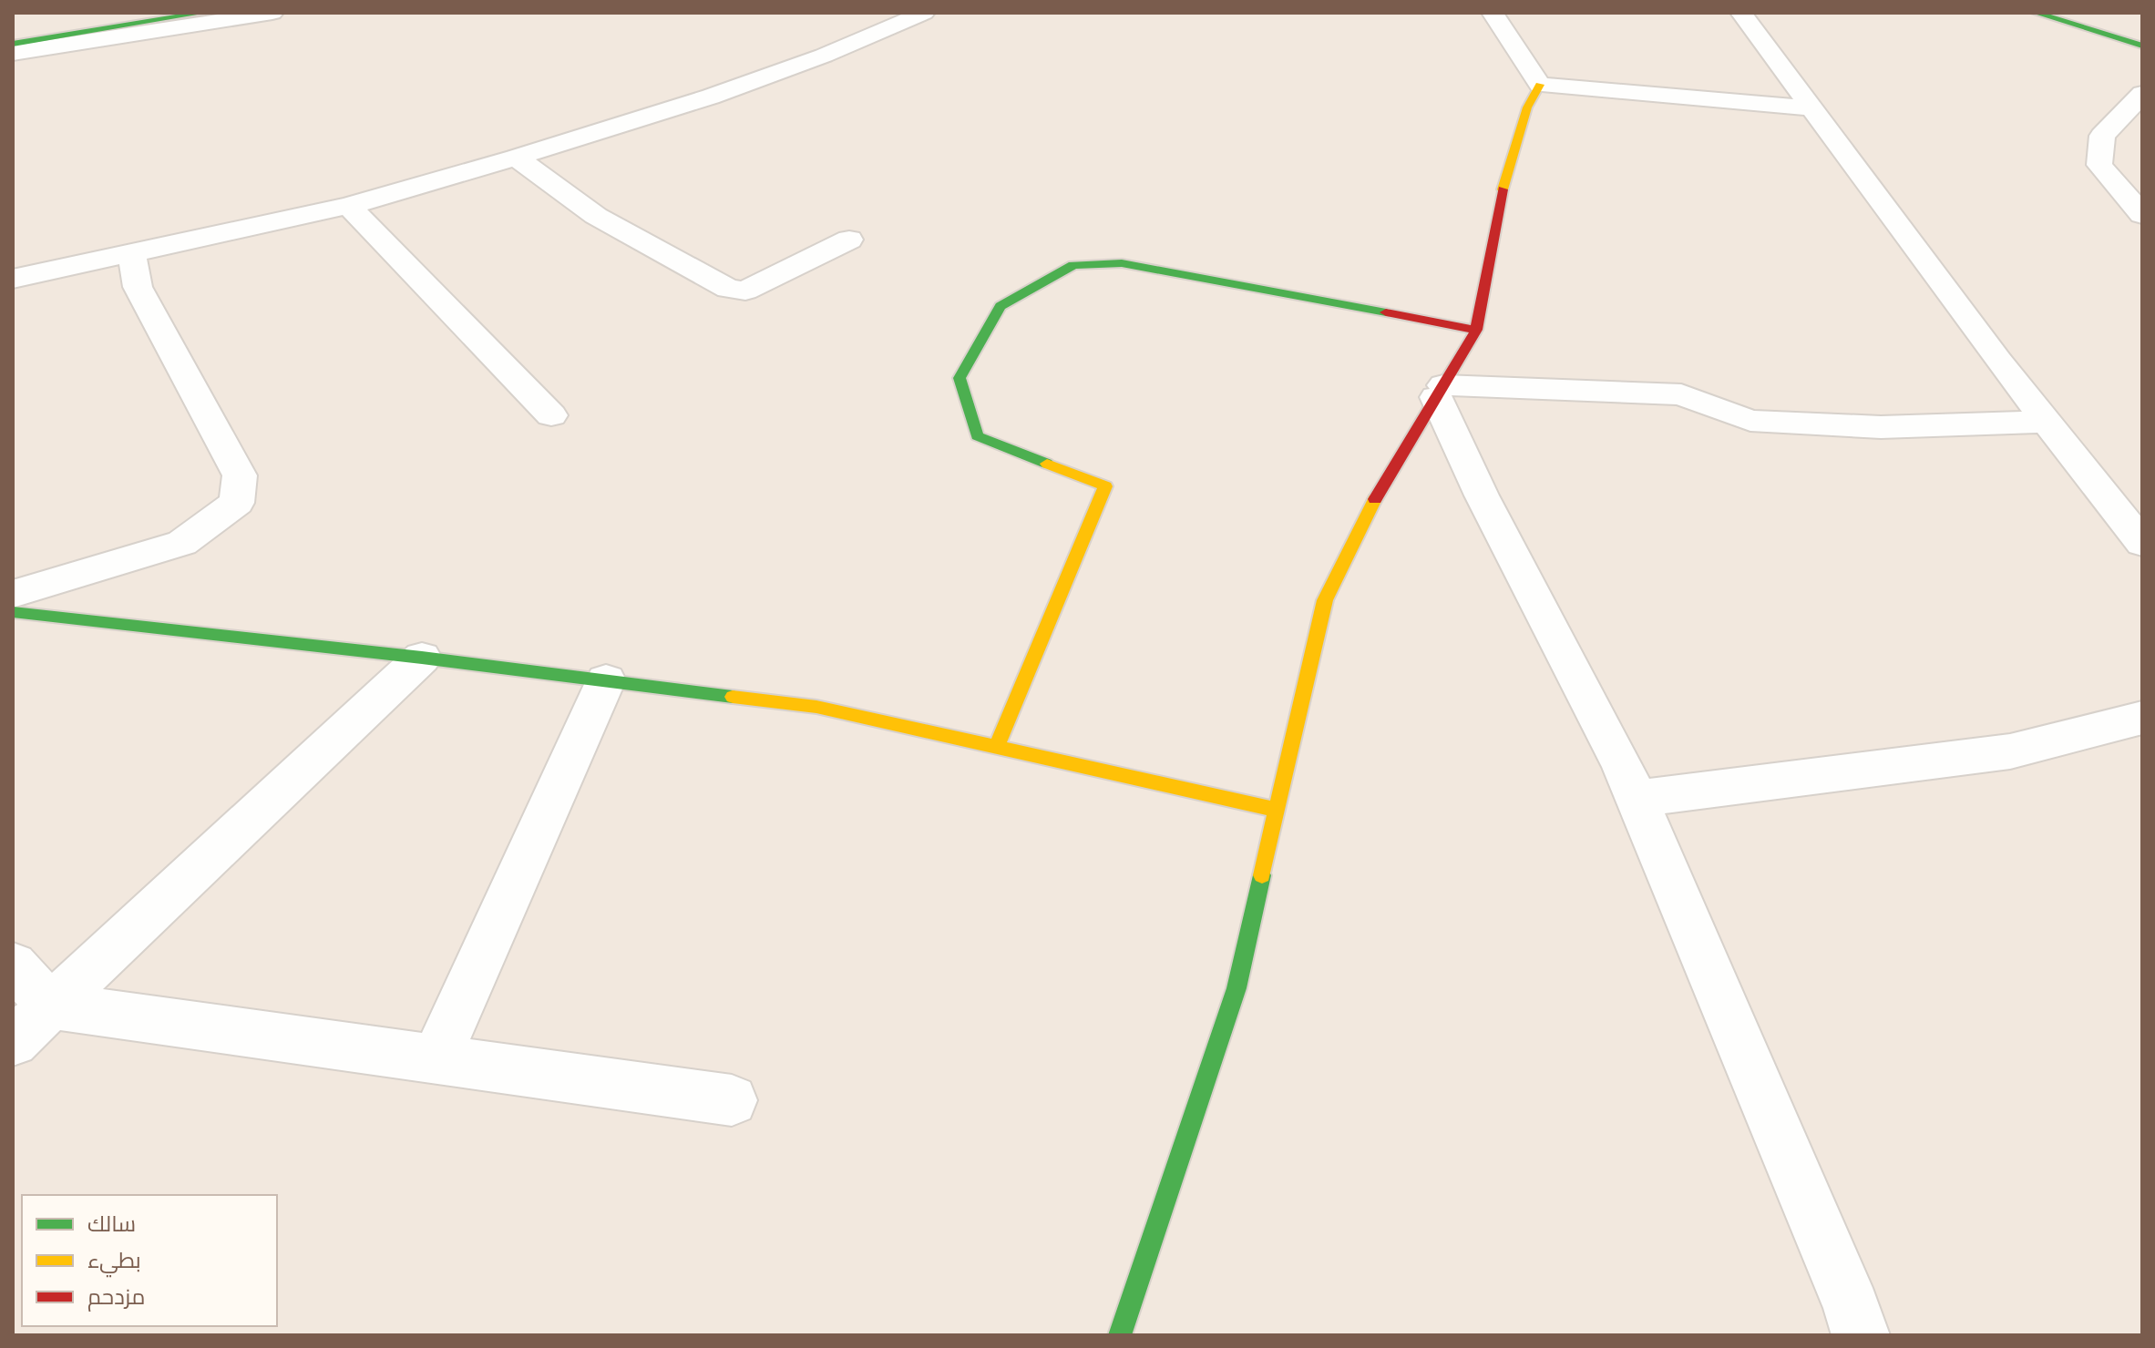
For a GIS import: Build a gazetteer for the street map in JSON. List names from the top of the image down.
{
  "legend": ["سالك", "بطيء", "مزدحم"]
}
